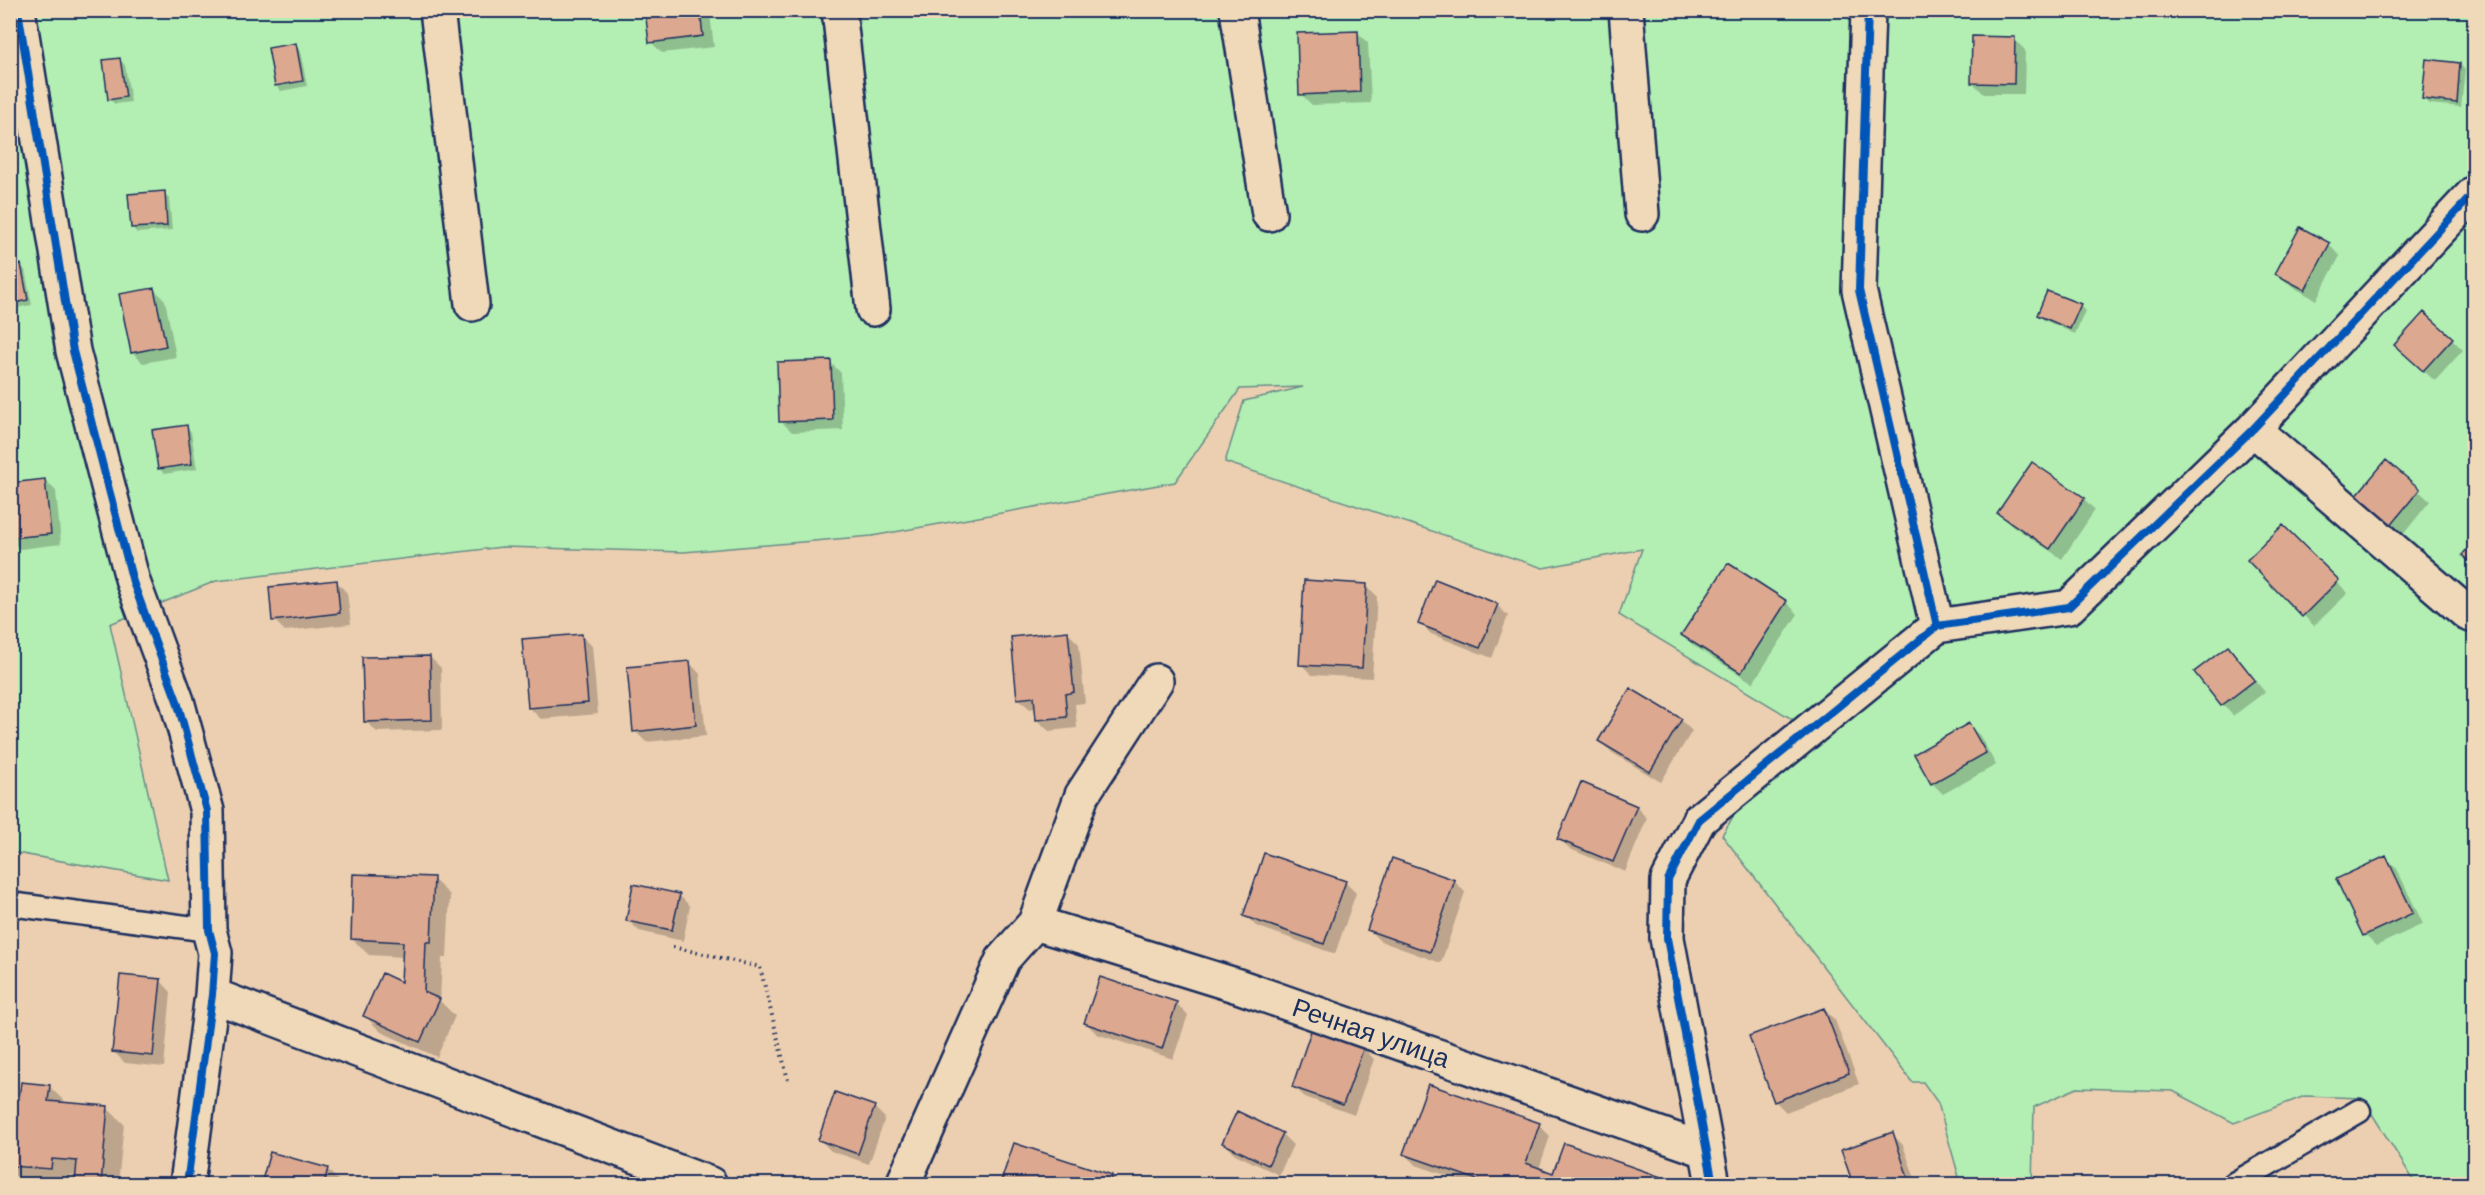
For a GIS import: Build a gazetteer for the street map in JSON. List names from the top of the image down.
{
  "streets": {
    "street": ["Речная улица"]
  }
}
